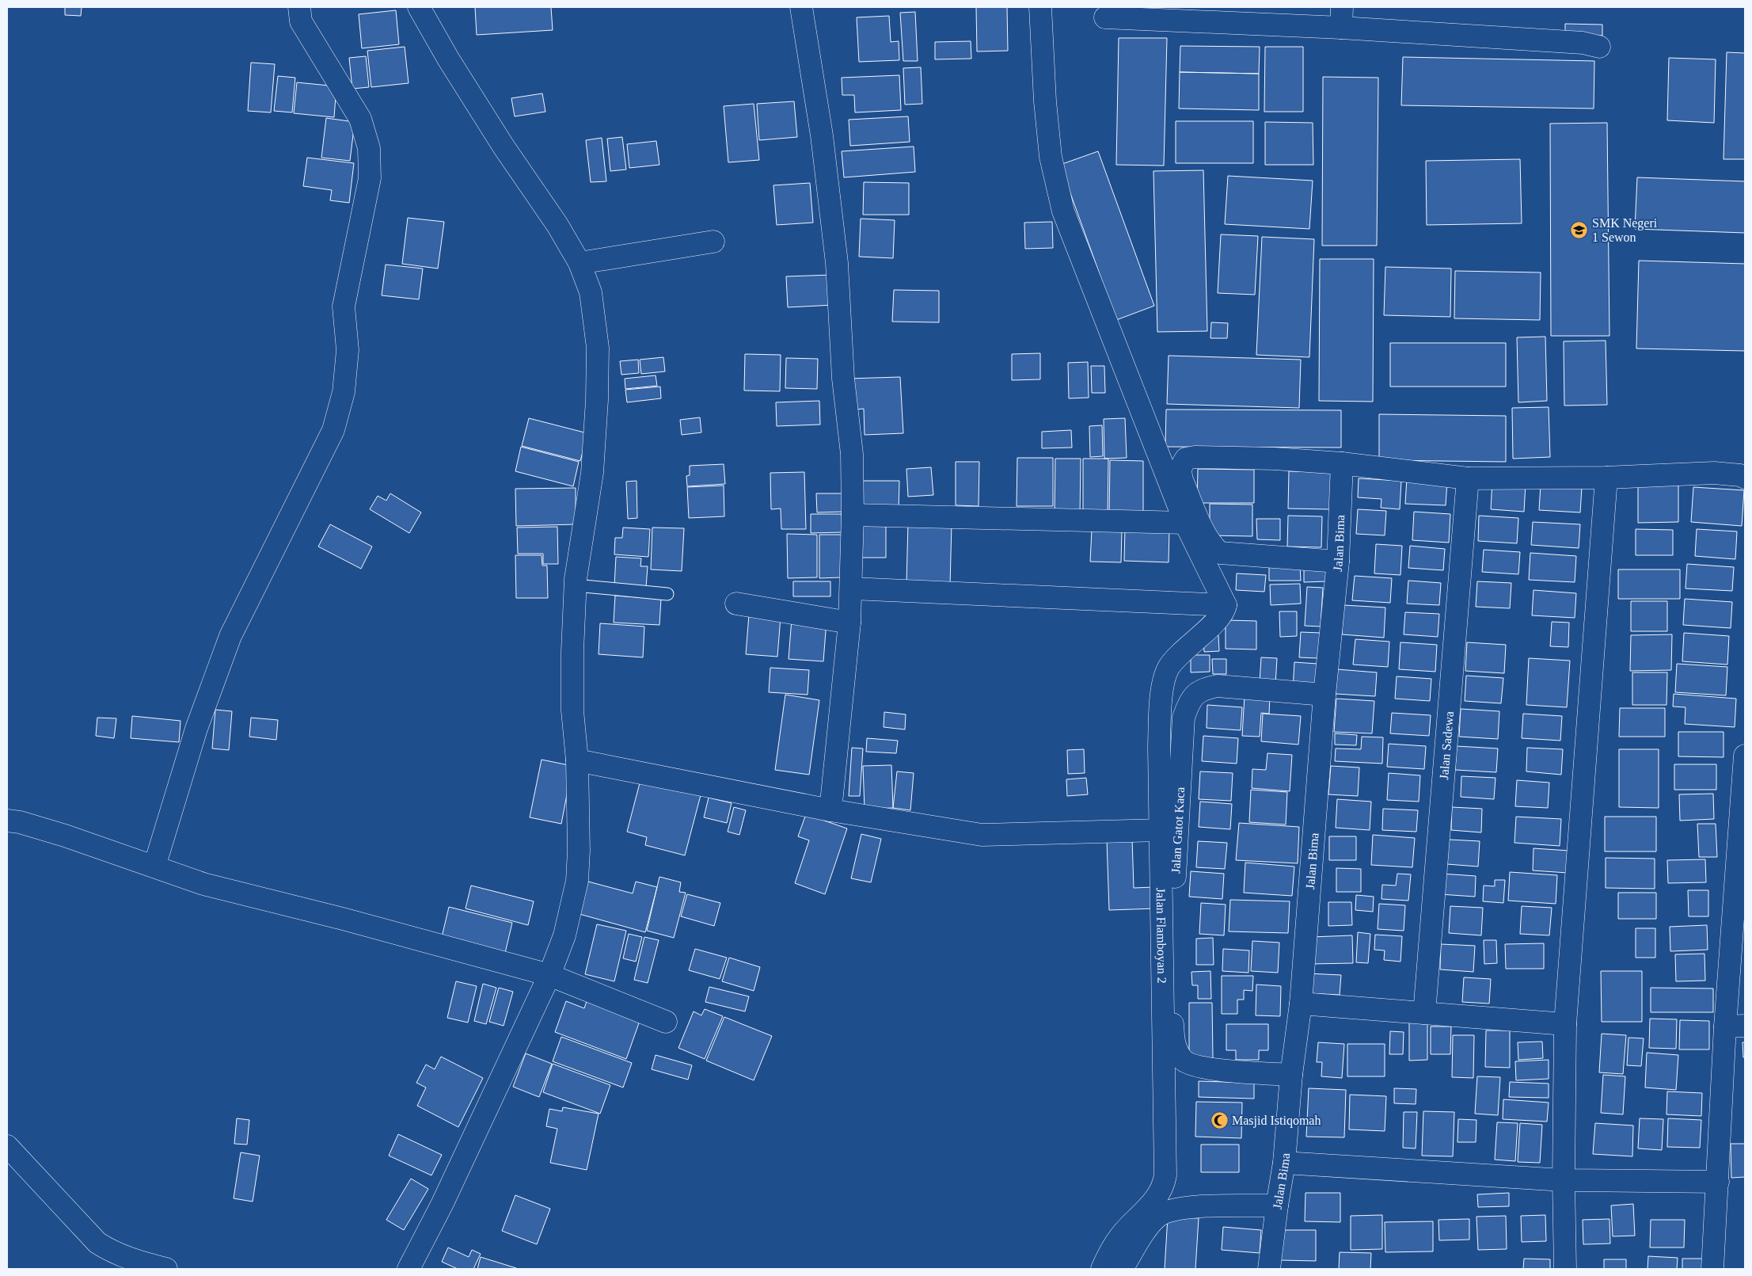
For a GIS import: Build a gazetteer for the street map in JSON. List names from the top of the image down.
{
  "streets": {
    "street": [
      "Jalan Bima",
      "Jalan Sadewa",
      "Jalan Gatot Kaca",
      "Jalan Flamboyan 2"
    ]
  },
  "crossings": [
    ["Jalan Bima", "Jalan Gatot Kaca"]
  ],
  "places": {
    "school or university": ["SMK Negeri 1 Sewon"],
    "mosque": ["Masjid Istiqomah"]
  }
}
